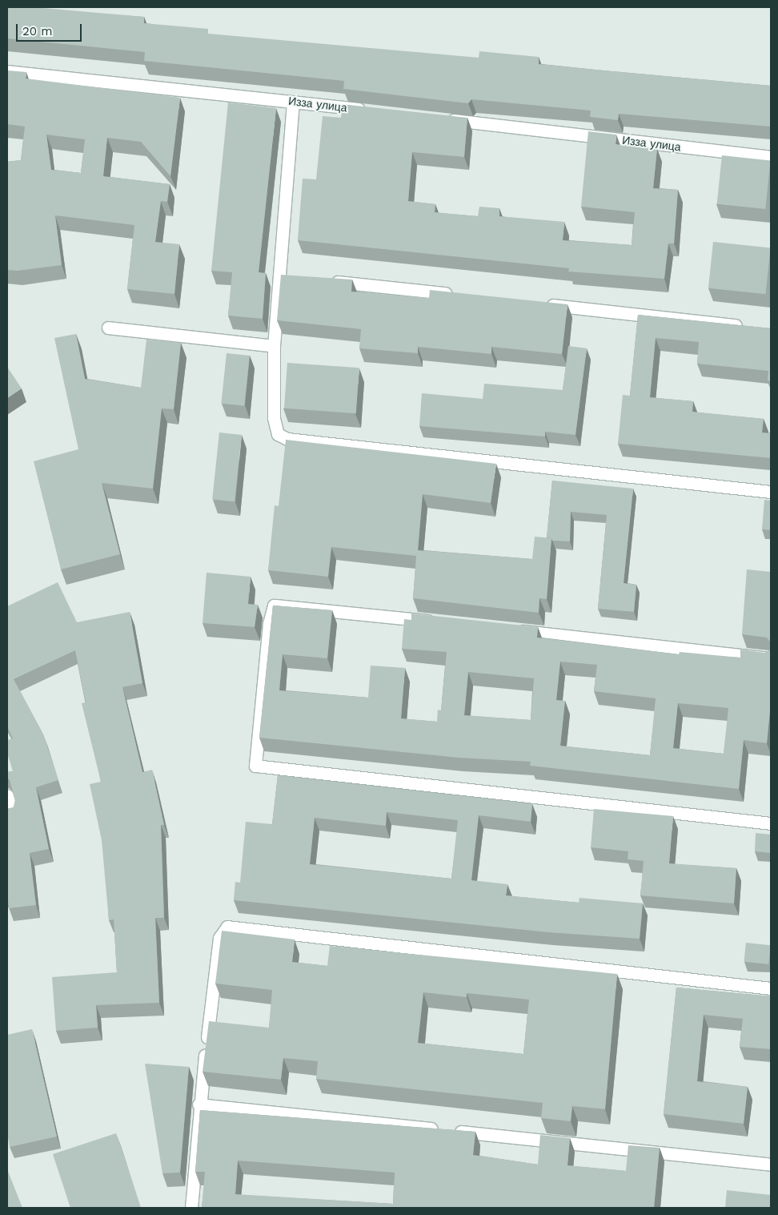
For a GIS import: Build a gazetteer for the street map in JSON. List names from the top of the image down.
{
  "streets": {
    "street": ["Изза улица"]
  },
  "scale_bar": "20 m"
}
